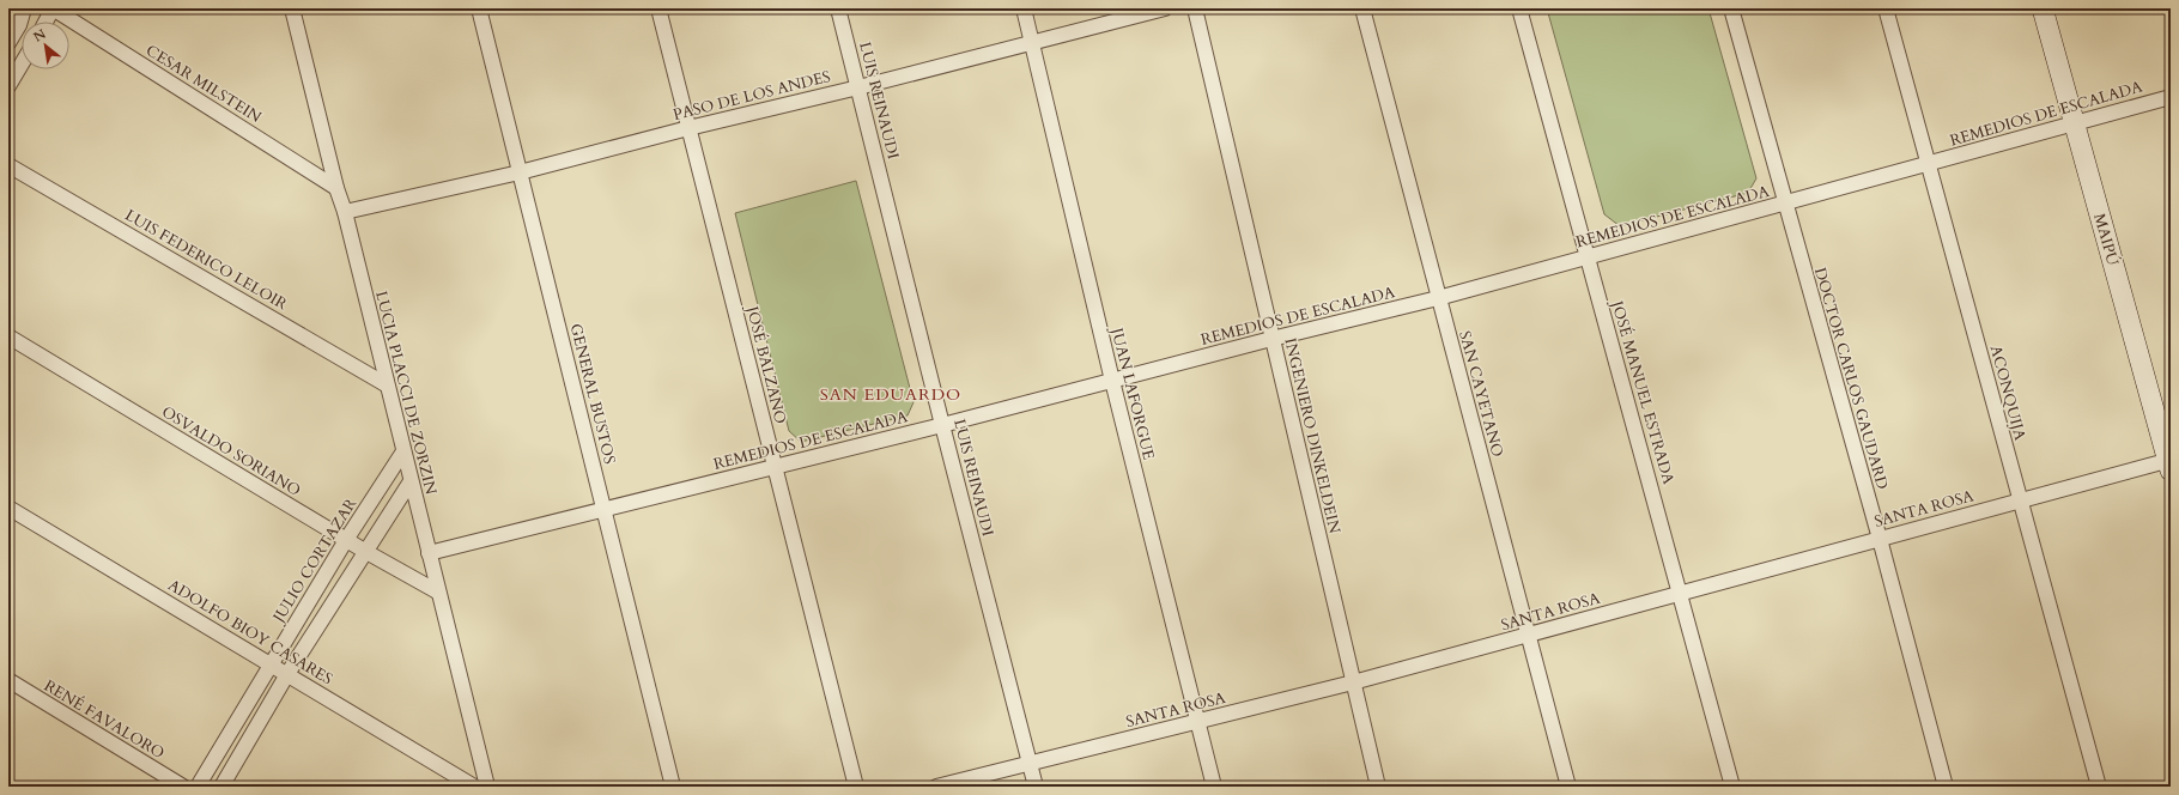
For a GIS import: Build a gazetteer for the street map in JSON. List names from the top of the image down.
{
  "streets": {
    "main road": ["MAIPÚ"],
    "street": [
      "CESAR MILSTEIN",
      "PASO DE LOS ANDES",
      "LUIS REINAUDI",
      "REMEDIOS DE ESCALADA",
      "LUIS FEDERICO LELOIR",
      "JOSÉ BALZANO",
      "DOCTOR CARLOS GAUDARD",
      "LUCIA PLACCI DE ZORZIN",
      "JOSÉ MANUEL ESTRADA",
      "ACONQUIJA",
      "GENERAL BUSTOS",
      "JUAN LAFORGUE",
      "SAN CAYETANO",
      "INGENIERO DINKELDEIN",
      "OSVALDO SORIANO",
      "SANTA ROSA",
      "JULIO CORTAZAR",
      "ADOLFO BIOY CASARES",
      "RENÉ FAVALORO"
    ]
  },
  "crossings": [
    ["CESAR MILSTEIN", "LUCIA PLACCI DE ZORZIN"],
    ["PASO DE LOS ANDES", "LUIS REINAUDI"],
    ["PASO DE LOS ANDES", "JOSÉ BALZANO"],
    ["PASO DE LOS ANDES", "LUCIA PLACCI DE ZORZIN"],
    ["PASO DE LOS ANDES", "GENERAL BUSTOS"],
    ["PASO DE LOS ANDES", "JUAN LAFORGUE"],
    ["LUIS REINAUDI", "REMEDIOS DE ESCALADA"],
    ["LUIS REINAUDI", "SANTA ROSA"],
    ["REMEDIOS DE ESCALADA", "MAIPÚ"],
    ["REMEDIOS DE ESCALADA", "JOSÉ BALZANO"],
    ["REMEDIOS DE ESCALADA", "DOCTOR CARLOS GAUDARD"],
    ["REMEDIOS DE ESCALADA", "LUCIA PLACCI DE ZORZIN"],
    ["REMEDIOS DE ESCALADA", "JOSÉ MANUEL ESTRADA"],
    ["REMEDIOS DE ESCALADA", "ACONQUIJA"],
    ["REMEDIOS DE ESCALADA", "GENERAL BUSTOS"],
    ["REMEDIOS DE ESCALADA", "JUAN LAFORGUE"],
    ["REMEDIOS DE ESCALADA", "SAN CAYETANO"],
    ["REMEDIOS DE ESCALADA", "INGENIERO DINKELDEIN"],
    ["MAIPÚ", "SANTA ROSA"],
    ["LUIS FEDERICO LELOIR", "LUCIA PLACCI DE ZORZIN"],
    ["DOCTOR CARLOS GAUDARD", "SANTA ROSA"],
    ["LUCIA PLACCI DE ZORZIN", "OSVALDO SORIANO"],
    ["LUCIA PLACCI DE ZORZIN", "JULIO CORTAZAR"],
    ["JOSÉ MANUEL ESTRADA", "SANTA ROSA"],
    ["ACONQUIJA", "SANTA ROSA"],
    ["JUAN LAFORGUE", "SANTA ROSA"],
    ["SAN CAYETANO", "SANTA ROSA"],
    ["INGENIERO DINKELDEIN", "SANTA ROSA"],
    ["OSVALDO SORIANO", "JULIO CORTAZAR"],
    ["JULIO CORTAZAR", "ADOLFO BIOY CASARES"]
  ],
  "districts": ["SAN EDUARDO"],
  "north": "top left"
}
